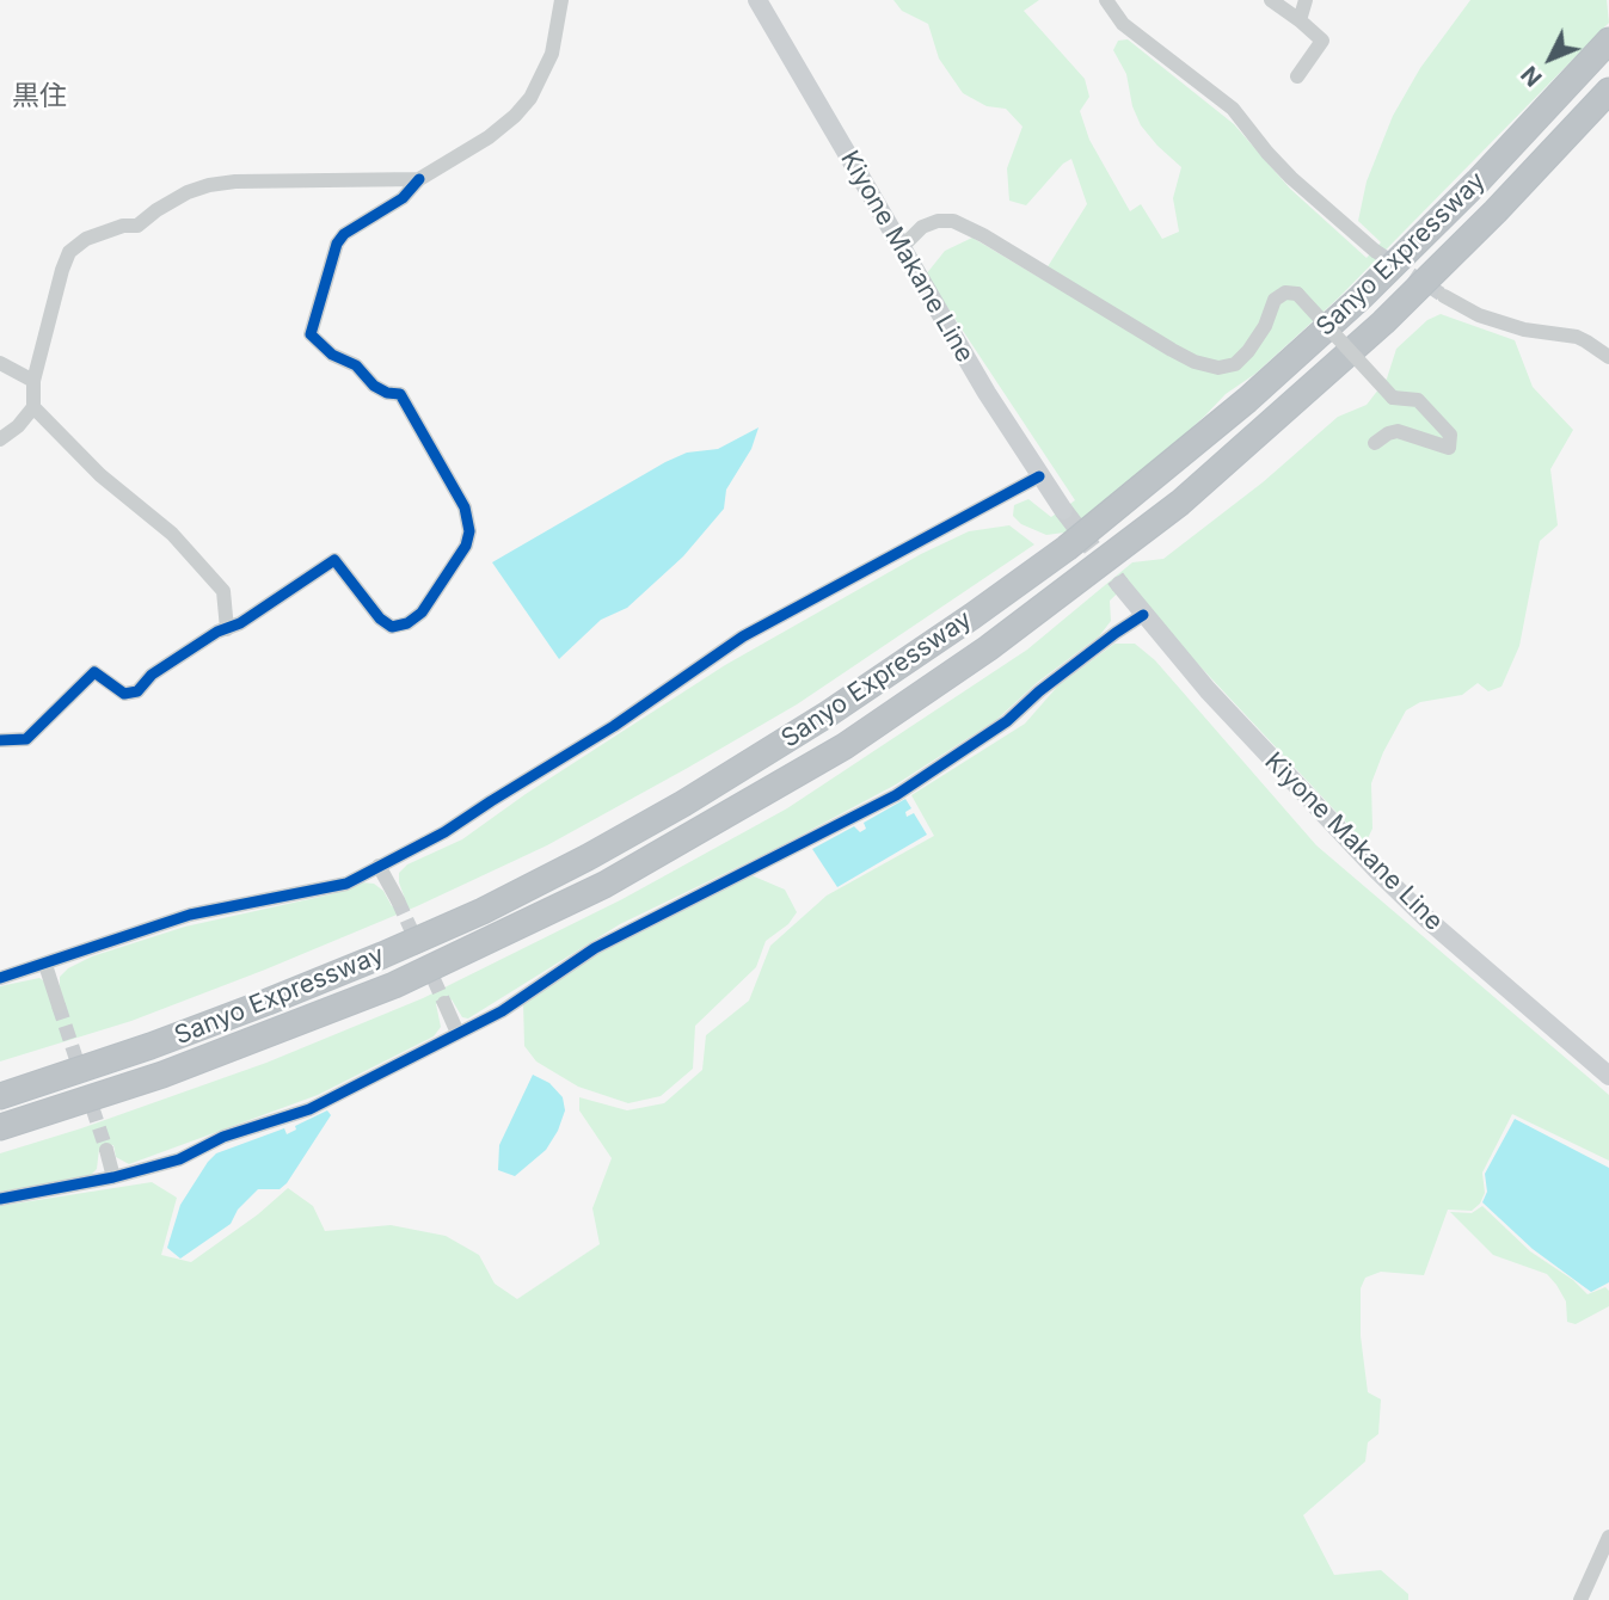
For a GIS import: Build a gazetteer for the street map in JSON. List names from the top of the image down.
{
  "streets": {
    "highway": ["Sanyo Expressway"],
    "main road": ["Kiyone Makane Line"]
  },
  "districts": ["黒住"],
  "north": "bottom left"
}
